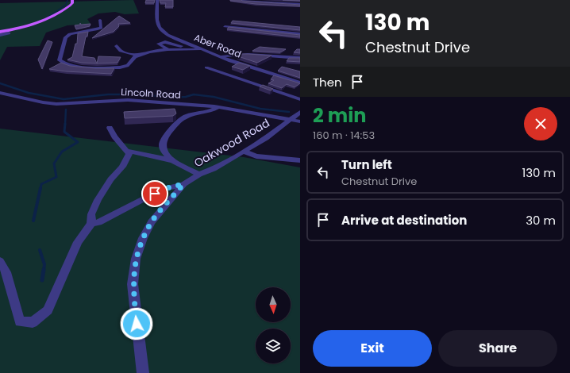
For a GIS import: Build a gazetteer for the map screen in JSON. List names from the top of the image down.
{
  "streets": {
    "street": ["Aber Road", "Lincoln Road", "Oakwood Road"]
  },
  "crossings": [
    ["Lincoln Road", "Oakwood Road"]
  ],
  "north": "bottom",
  "page": {
    "turn": ["130 m", "Chestnut Drive"],
    "then": "Then",
    "heading": ["2 min", "160 m · 14:53"],
    "list": [
      {
        "name": "Turn left",
        "note": "Chestnut Drive",
        "value": "130 m"
      },
      {
        "name": "Arrive at destination",
        "value": "30 m"
      }
    ],
    "buttons": ["Exit", "Share"]
  }
}
